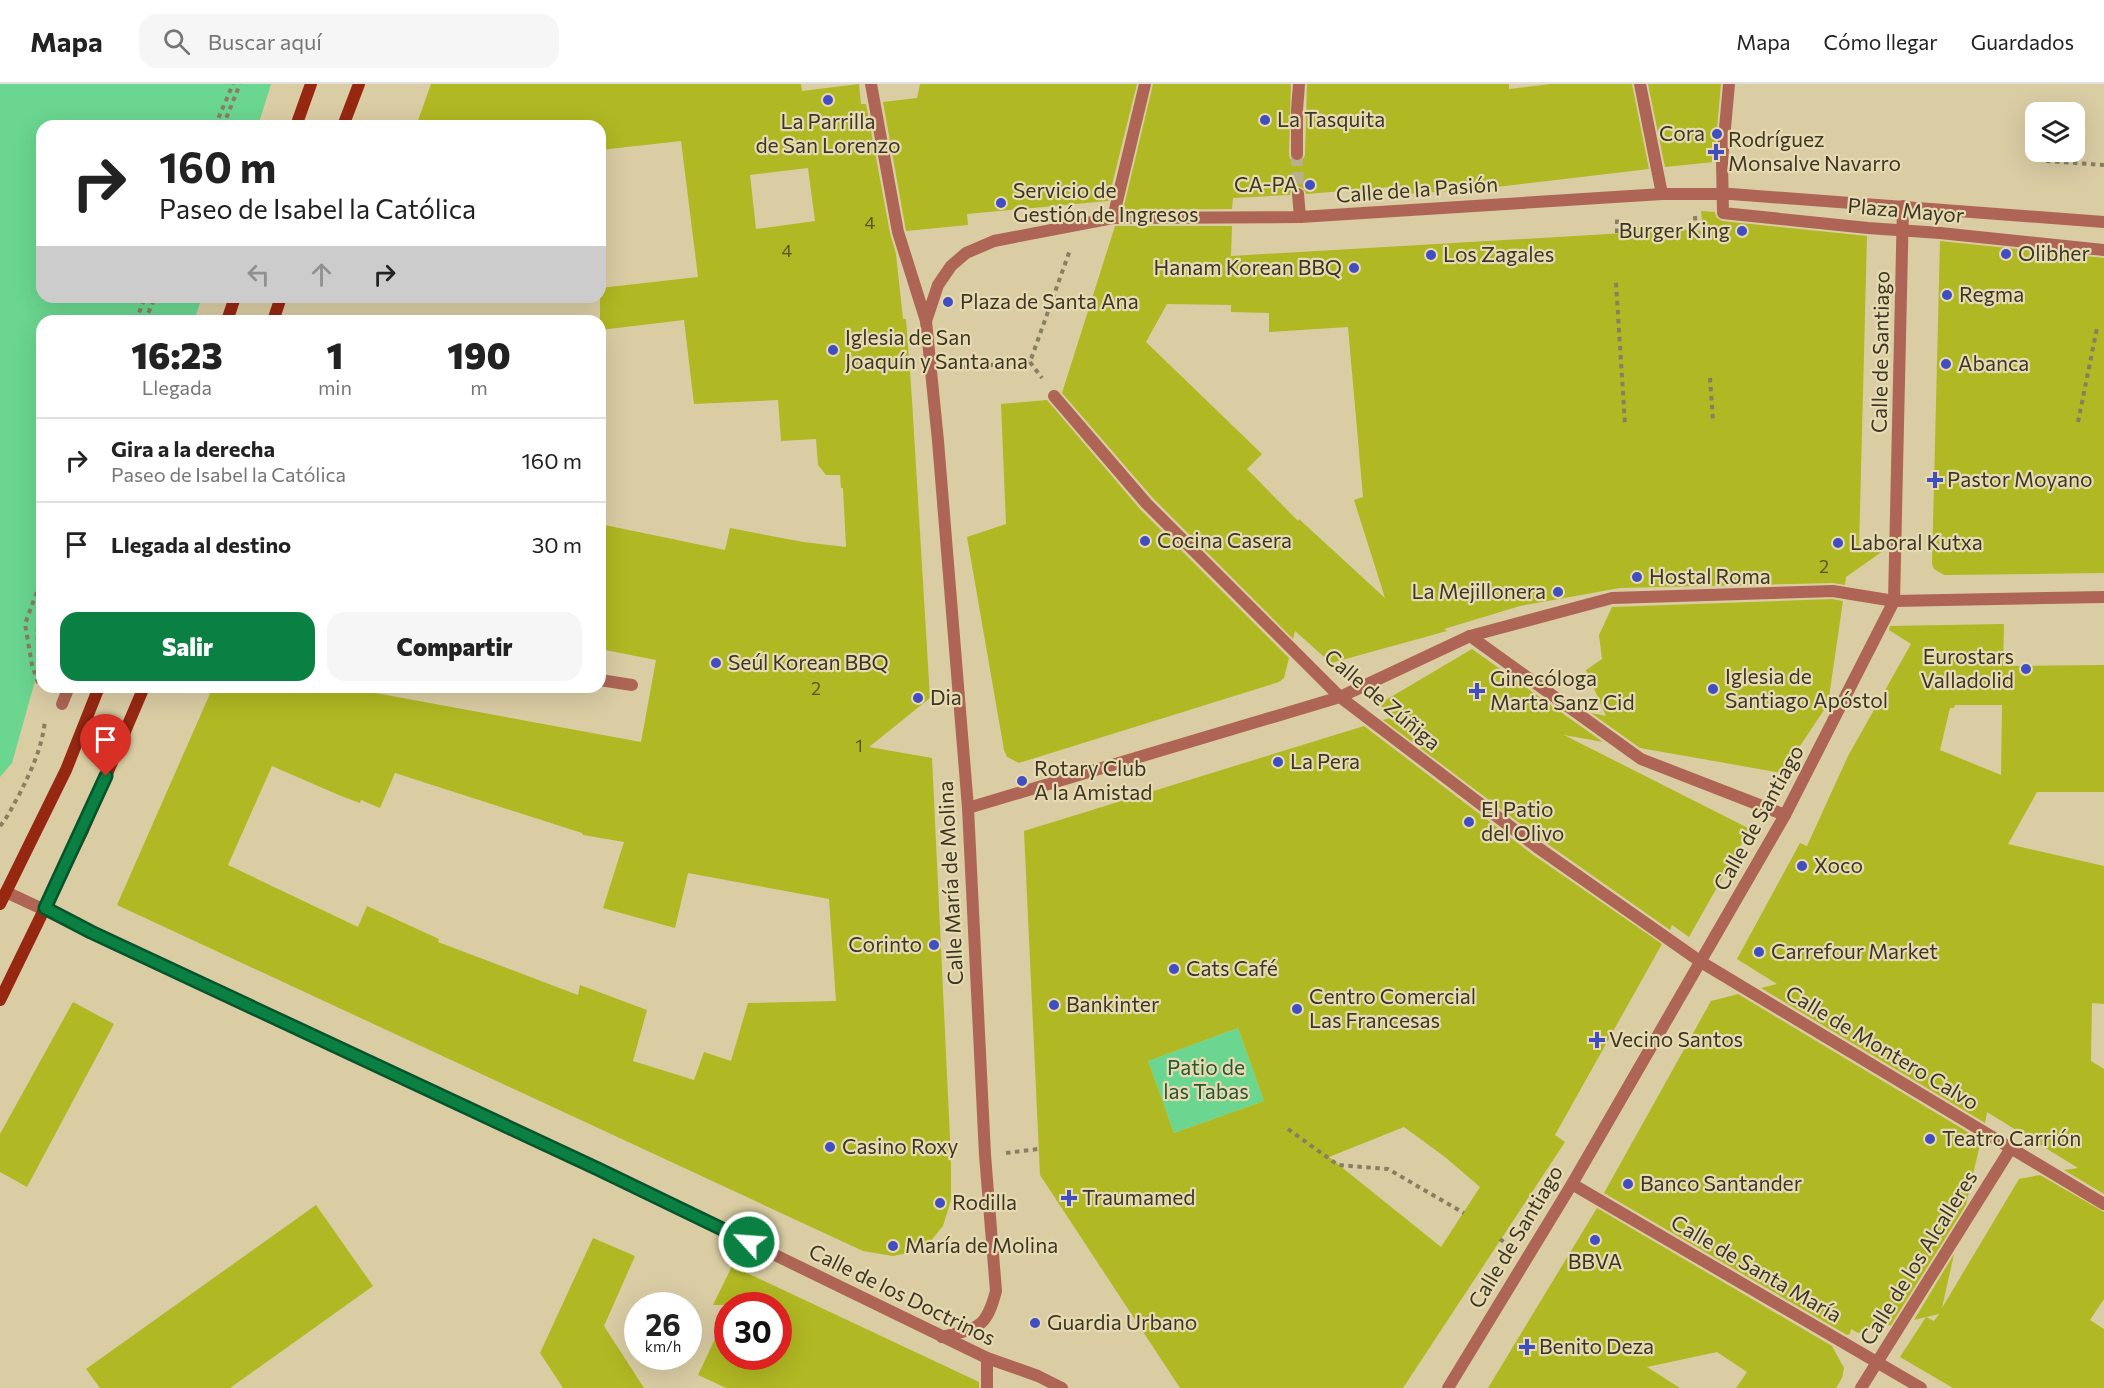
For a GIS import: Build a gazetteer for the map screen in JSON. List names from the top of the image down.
{
  "streets": {
    "street": [
      "Calle de la Pasión",
      "Plaza Mayor",
      "Calle de Santiago",
      "Calle de Zúñiga",
      "Calle María de Molina",
      "Calle de Montero Calvo",
      "Calle de los Alcalleres",
      "Calle de Santa María",
      "Calle de los Doctrinos"
    ]
  },
  "crossings": [
    ["Calle de la Pasión", "Plaza Mayor"],
    ["Plaza Mayor", "Calle de Santiago"],
    ["Calle de Santiago", "Calle de Zúñiga"],
    ["Calle de Santiago", "Calle de Montero Calvo"],
    ["Calle de Santiago", "Calle de Santa María"],
    ["Calle de Zúñiga", "Calle de Montero Calvo"],
    ["Calle María de Molina", "Calle de los Doctrinos"],
    ["Calle de Montero Calvo", "Calle de los Alcalleres"],
    ["Calle de los Alcalleres", "Calle de Santa María"]
  ],
  "parks": ["Patio de las Tabas"],
  "places": {
    "other": [
      "La Parrilla de San Lorenzo",
      "La Tasquita",
      "Cora",
      "CA-PA",
      "Servicio de Gestión de Ingresos",
      "Burger King",
      "Olibher",
      "Los Zagales",
      "Hanam Korean BBQ",
      "Regma",
      "Plaza de Santa Ana",
      "Iglesia de San Joaquín y Santa ana",
      "Abanca",
      "Cocina Casera",
      "Laboral Kutxa",
      "Hostal Roma",
      "La Mejillonera",
      "Seúl Korean BBQ",
      "Eurostars Valladolid",
      "Iglesia de Santiago Apóstol",
      "Dia",
      "La Pera",
      "Rotary Club A la Amistad",
      "El Patio del Olivo",
      "Xoco",
      "Corinto",
      "Carrefour Market",
      "Cats Café",
      "Bankinter",
      "Centro Comercial Las Francesas",
      "Teatro Carrión",
      "Casino Roxy",
      "Banco Santander",
      "Rodilla",
      "BBVA",
      "María de Molina",
      "Guardia Urbano"
    ],
    "health": [
      "Rodríguez Monsalve Navarro",
      "Pastor Moyano",
      "Ginecóloga Marta Sanz Cid",
      "Vecino Santos",
      "Traumamed",
      "Benito Deza"
    ]
  },
  "house_numbers": [
    "4",
    "4",
    "2",
    "2",
    "1"
  ],
  "page": {
    "header": "Mapa",
    "search": "Buscar aquí",
    "nav": ["Mapa", "Cómo llegar", "Guardados"],
    "turn": ["160 m", "Paseo de Isabel la Católica"],
    "eta": [
      "16:23",
      "Llegada",
      "1",
      "min",
      "190",
      "m"
    ],
    "list": [
      {
        "name": "Gira a la derecha",
        "note": "Paseo de Isabel la Católica",
        "value": "160 m"
      },
      {
        "name": "Llegada al destino",
        "value": "30 m"
      }
    ],
    "buttons": ["Salir", "Compartir"],
    "speed": "26 km/h",
    "limit": "30"
  }
}
